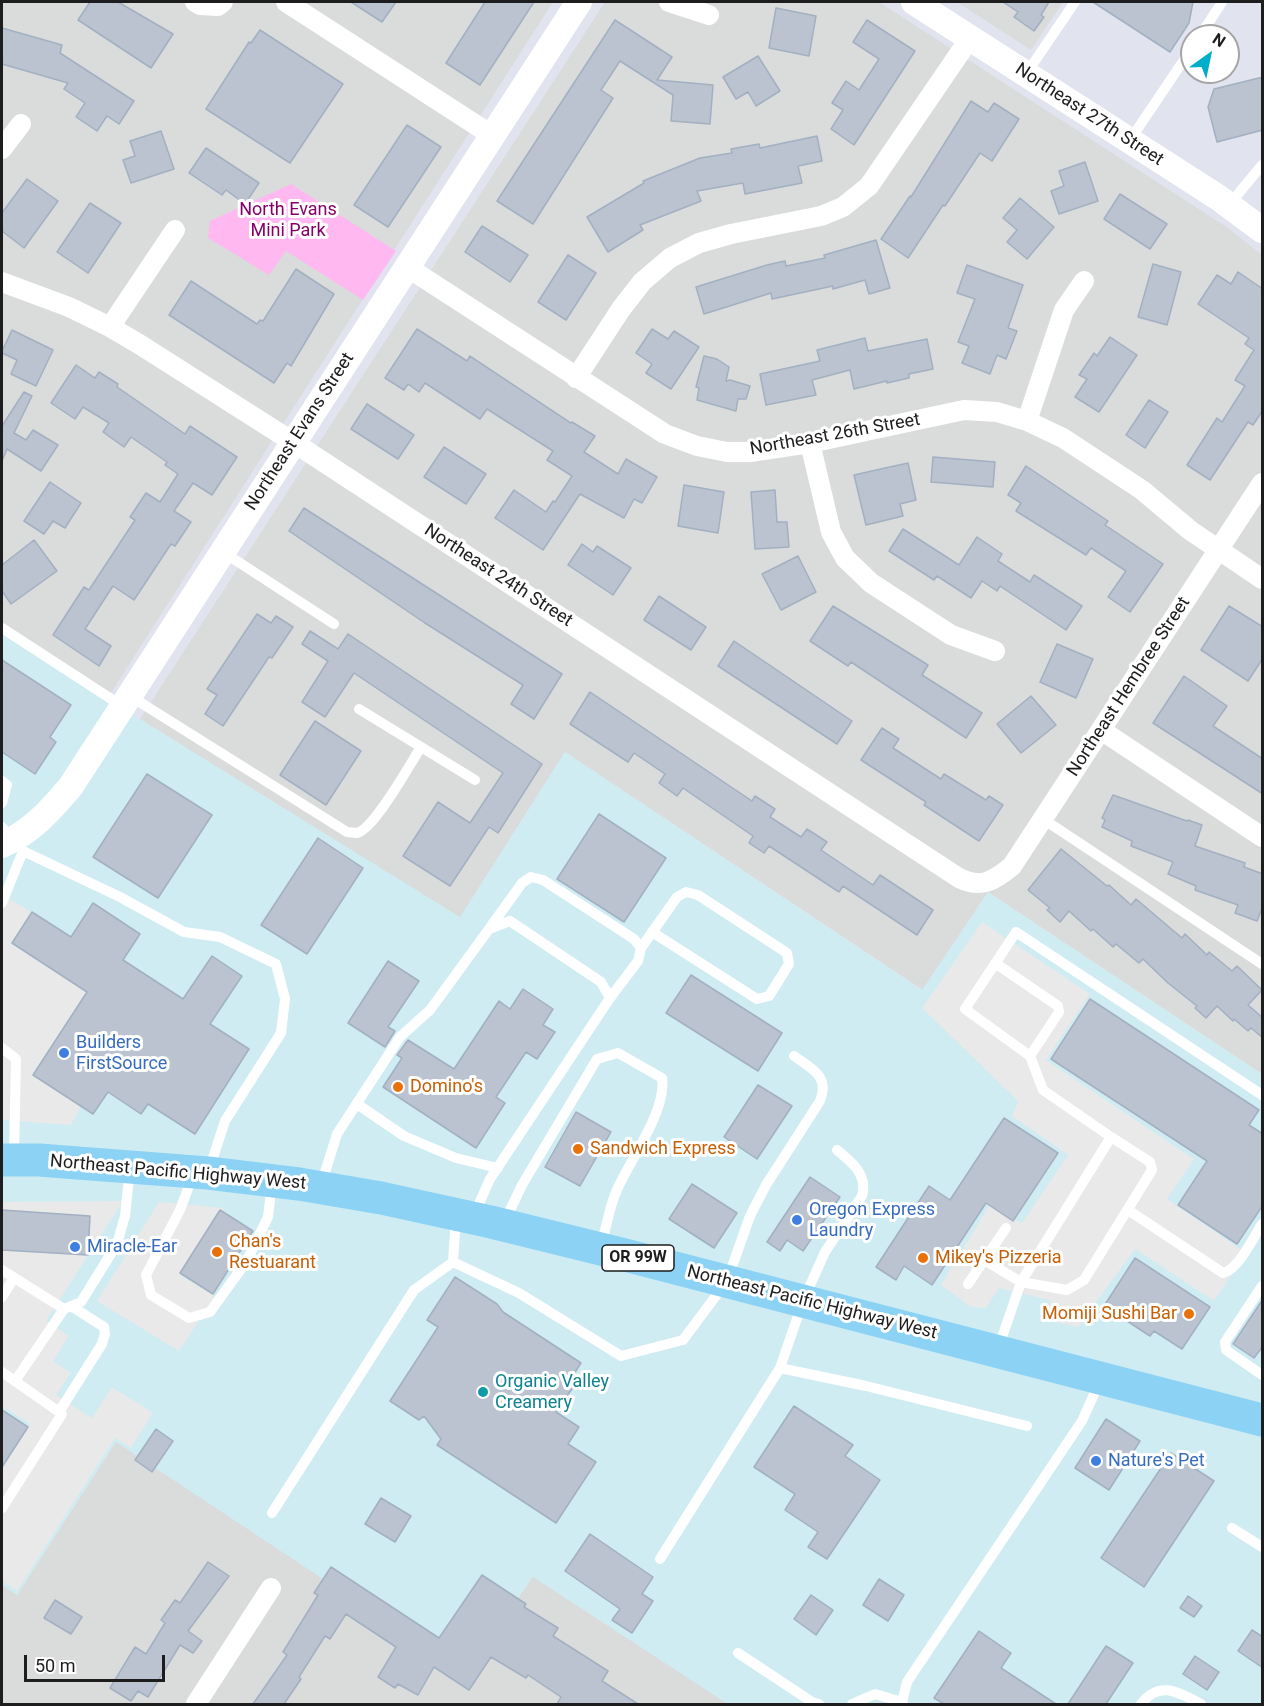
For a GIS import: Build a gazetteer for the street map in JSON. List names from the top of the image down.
{
  "streets": {
    "highway": ["Northeast Pacific Highway West", "OR 99W"],
    "street": [
      "Northeast 27th Street",
      "Northeast Evans Street",
      "Northeast 26th Street",
      "Northeast 24th Street",
      "Northeast Hembree Street"
    ]
  },
  "crossings": [
    ["Northeast Evans Street", "Northeast 26th Street"],
    ["Northeast Evans Street", "Northeast 24th Street"],
    ["Northeast 26th Street", "Northeast Hembree Street"],
    ["Northeast 24th Street", "Northeast Hembree Street"]
  ],
  "parks": ["North Evans Mini Park"],
  "places": [
    "Builders FirstSource",
    "Domino's",
    "Sandwich Express",
    "Oregon Express Laundry",
    "Miracle-Ear",
    "Chan's Restuarant",
    "Mikey's Pizzeria",
    "Momiji Sushi Bar",
    "Organic Valley Creamery",
    "Nature's Pet"
  ],
  "scale_bar": "50 m",
  "north": "top right"
}
